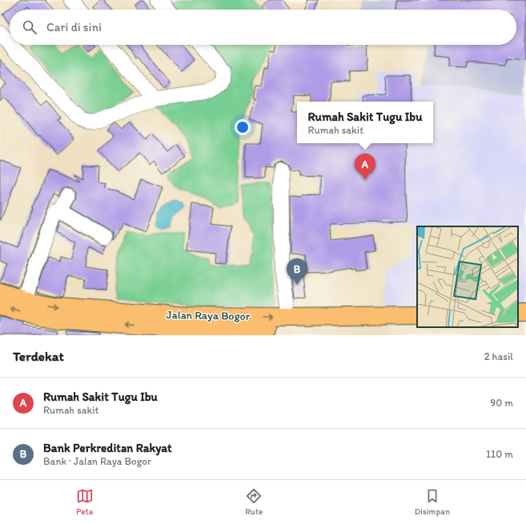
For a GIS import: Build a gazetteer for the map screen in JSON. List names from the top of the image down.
{
  "streets": {
    "highway": ["Jalan Raya Bogor"]
  },
  "page": {
    "search": "Cari di sini",
    "popup": ["Rumah Sakit Tugu Ibu", "Rumah sakit"],
    "pins": ["A", "B"],
    "heading": ["Terdekat", "2 hasil"],
    "list": [
      {
        "mark": "A",
        "name": "Rumah Sakit Tugu Ibu",
        "note": "Rumah sakit",
        "value": "90 m"
      },
      {
        "mark": "B",
        "name": "Bank Perkreditan Rakyat",
        "note": "Bank · Jalan Raya Bogor",
        "value": "110 m"
      }
    ],
    "nav": ["Peta", "Rute", "Disimpan"]
  }
}
